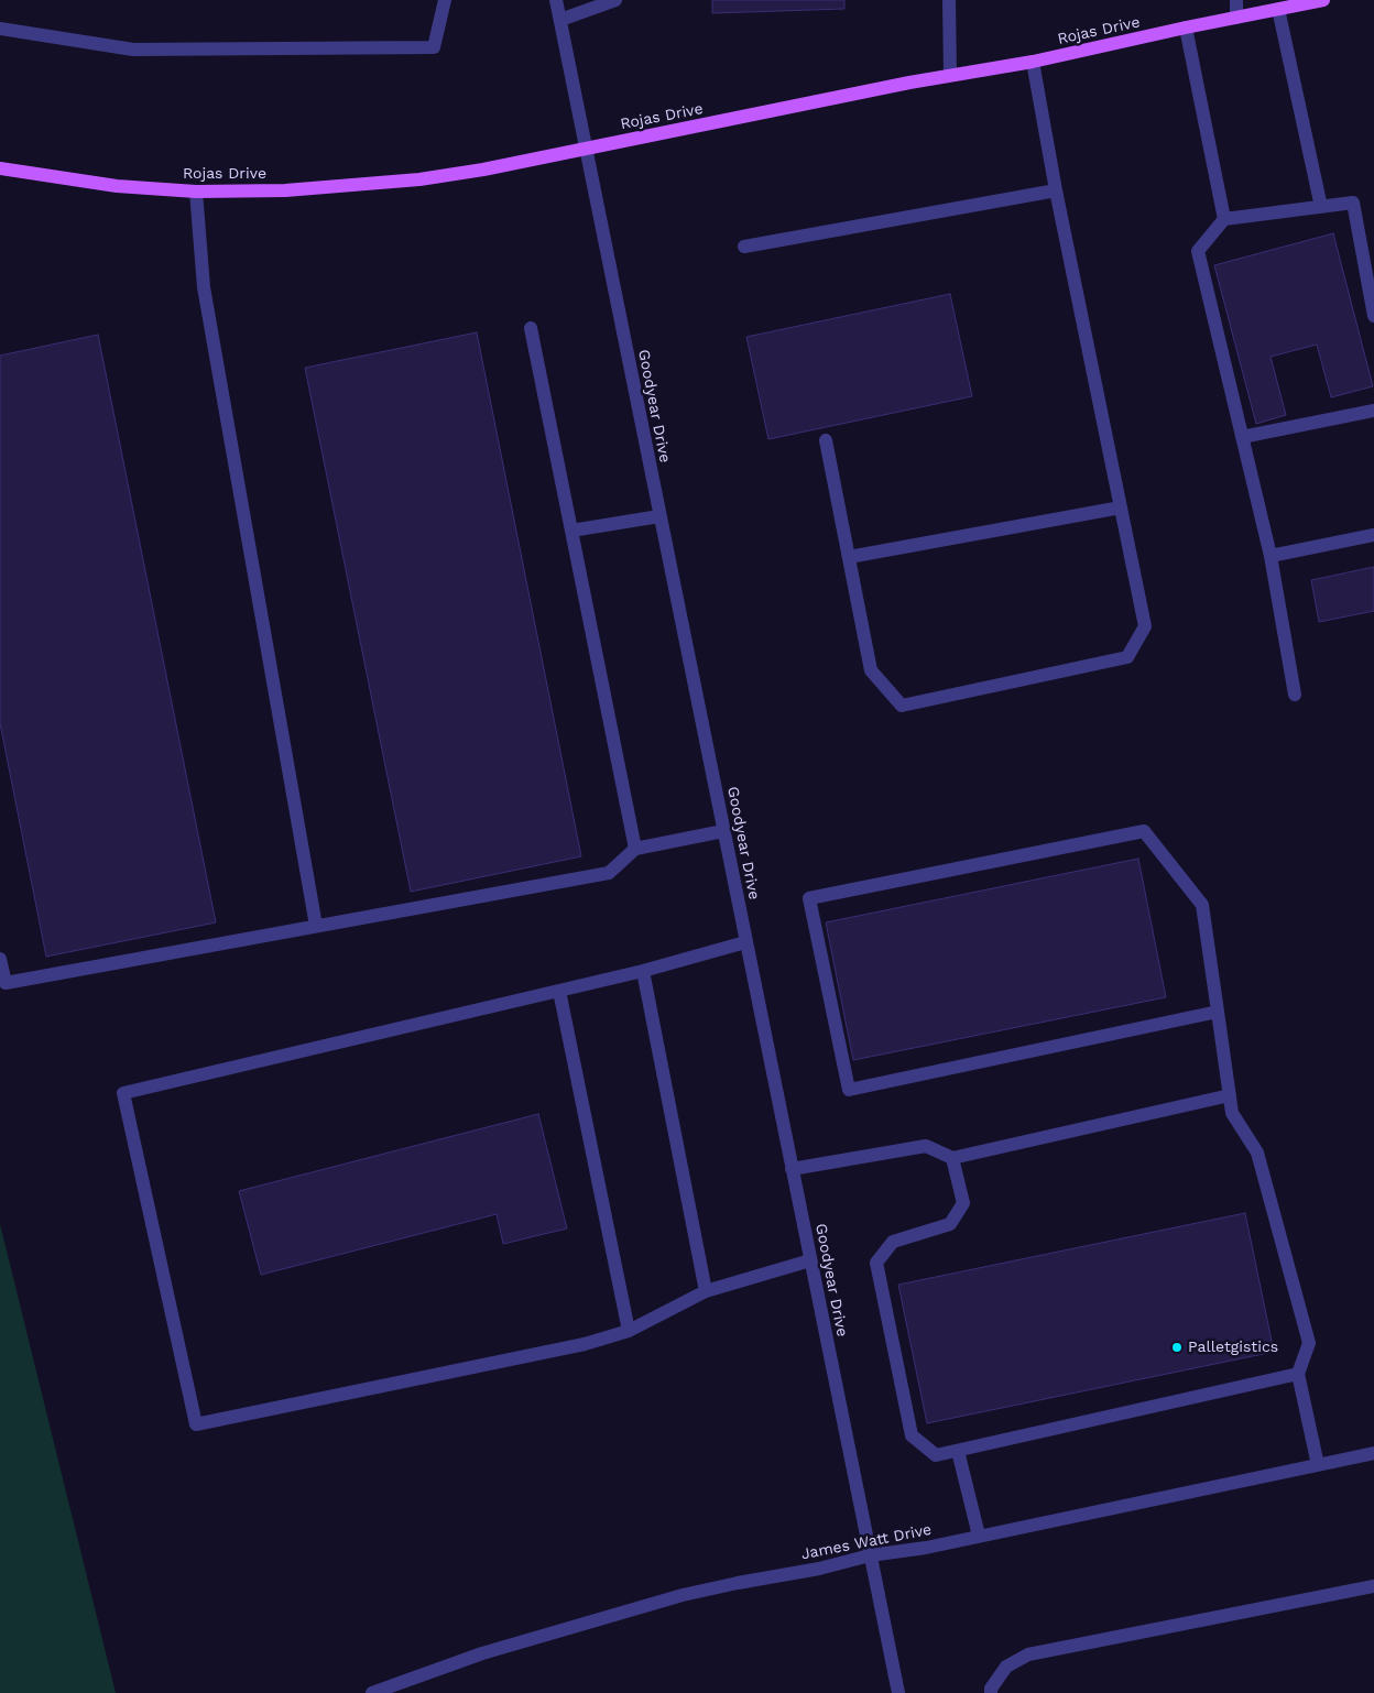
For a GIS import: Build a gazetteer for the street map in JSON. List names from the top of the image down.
{
  "streets": {
    "main road": ["Rojas Drive"],
    "street": ["Goodyear Drive", "James Watt Drive"]
  },
  "crossings": [
    ["Rojas Drive", "Goodyear Drive"],
    ["Goodyear Drive", "James Watt Drive"]
  ],
  "places": ["Palletgistics"]
}
